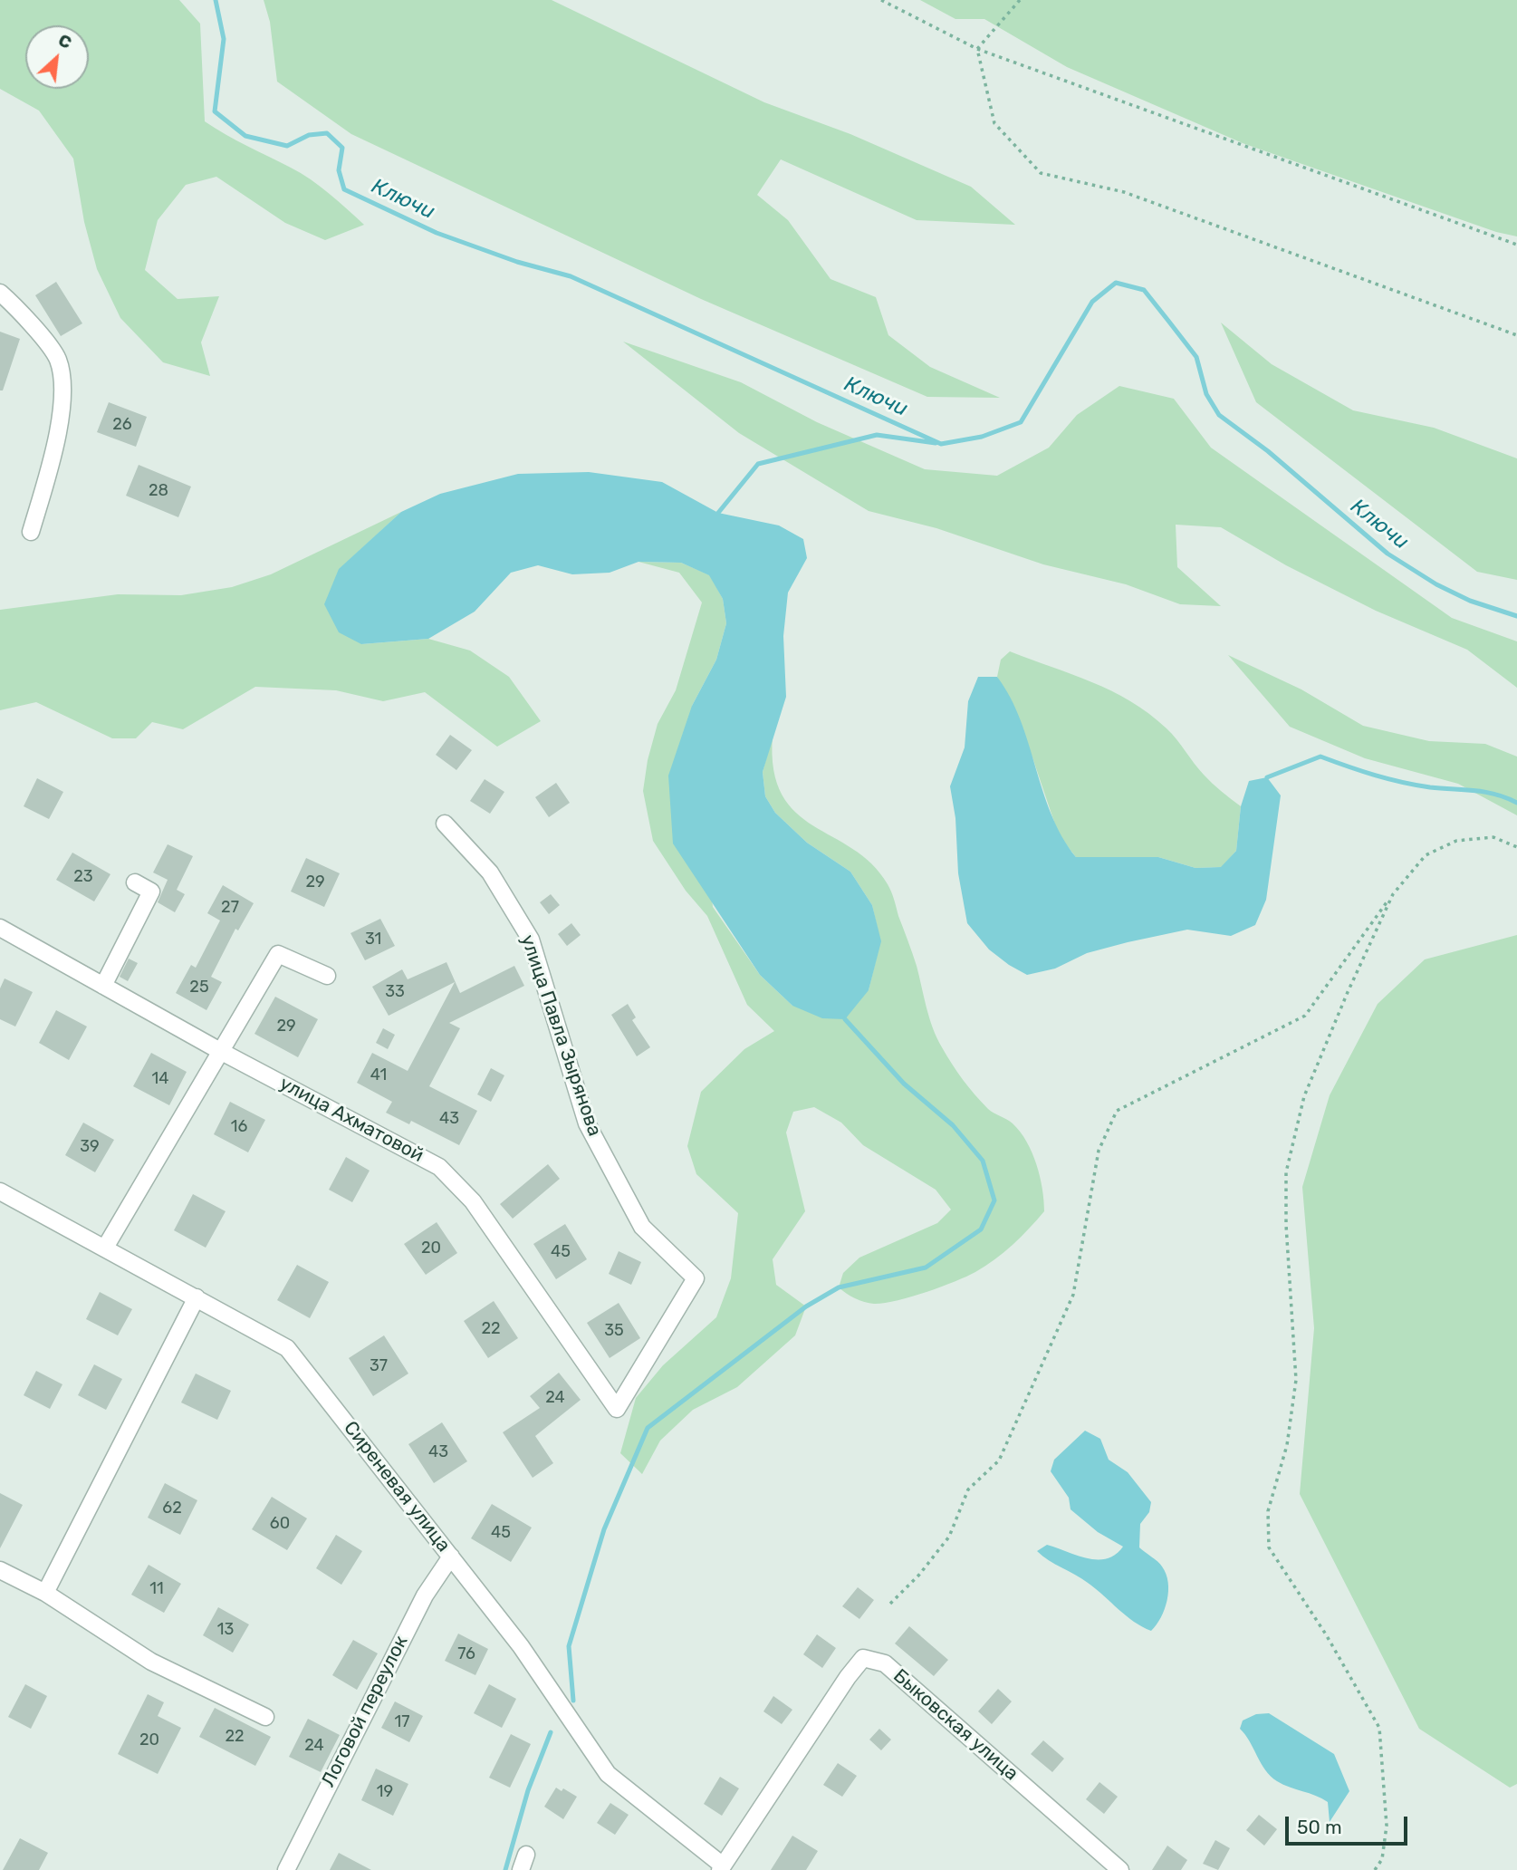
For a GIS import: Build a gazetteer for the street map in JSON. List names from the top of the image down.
{
  "streets": {
    "street": [
      "улица Павла Зырянова",
      "улица Ахматовой",
      "Сиреневая улица",
      "Логовой переулок",
      "Быковская улица"
    ]
  },
  "crossings": [
    ["улица Павла Зырянова", "улица Ахматовой"],
    ["Сиреневая улица", "Логовой переулок"],
    ["Сиреневая улица", "Быковская улица"]
  ],
  "water": ["Ключи"],
  "house_numbers": [
    "26",
    "28",
    "23",
    "29",
    "27",
    "31",
    "25",
    "33",
    "29",
    "41",
    "14",
    "43",
    "16",
    "39",
    "20",
    "45",
    "22",
    "35",
    "37",
    "24",
    "43",
    "62",
    "60",
    "45",
    "11",
    "13",
    "76",
    "17",
    "22",
    "20",
    "24",
    "19"
  ],
  "scale_bar": "50 m",
  "north": "top right"
}
